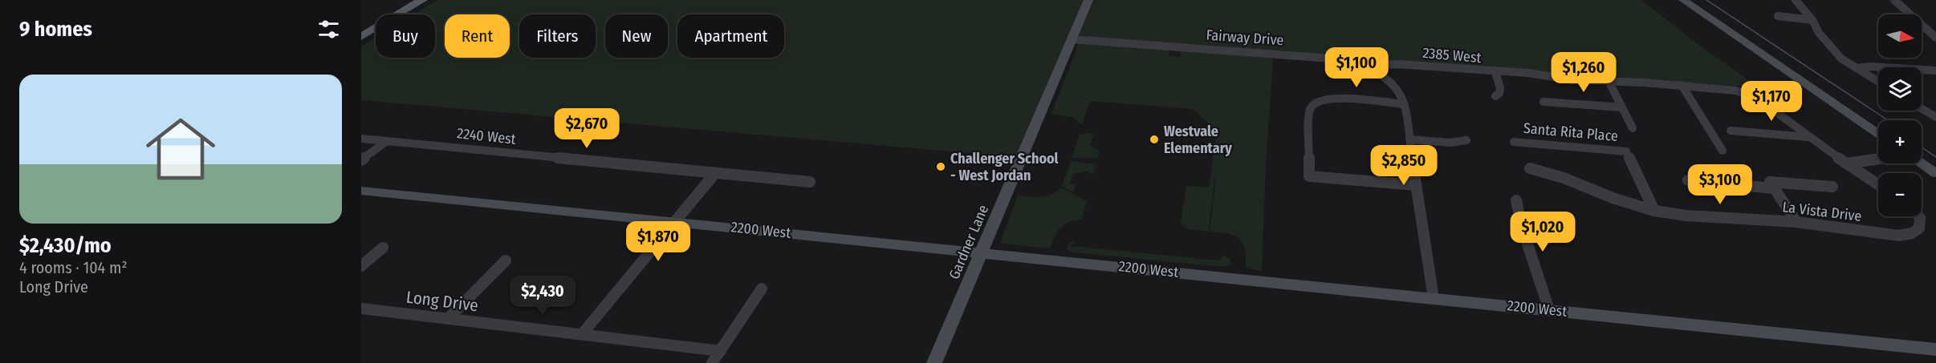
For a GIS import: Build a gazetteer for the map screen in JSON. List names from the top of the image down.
{
  "streets": {
    "street": [
      "Fairway Drive",
      "2385 West",
      "Santa Rita Place",
      "2240 West",
      "La Vista Drive",
      "2200 West",
      "Gardner Lane",
      "Long Drive"
    ]
  },
  "crossings": [
    ["Fairway Drive", "2385 West"],
    ["Fairway Drive", "2200 West"],
    ["Fairway Drive", "Gardner Lane"],
    ["Santa Rita Place", "La Vista Drive"],
    ["2200 West", "Gardner Lane"]
  ],
  "places": ["Westvale Elementary", "Challenger School - West Jordan"],
  "north": "right",
  "page": {
    "heading": "9 homes",
    "map_buttons": ["+", "−"],
    "chip": [
      "Buy",
      "Rent",
      "Filters",
      "New",
      "Apartment"
    ],
    "price": [
      "$1,100",
      "$1,260",
      "$1,170",
      "$2,670",
      "$2,850",
      "$3,100",
      "$1,020",
      "$1,870",
      "$2,430"
    ],
    "list": [
      {
        "name": "$2,430/mo",
        "note": "4 rooms · 104 m² · Long Drive"
      }
    ]
  }
}
